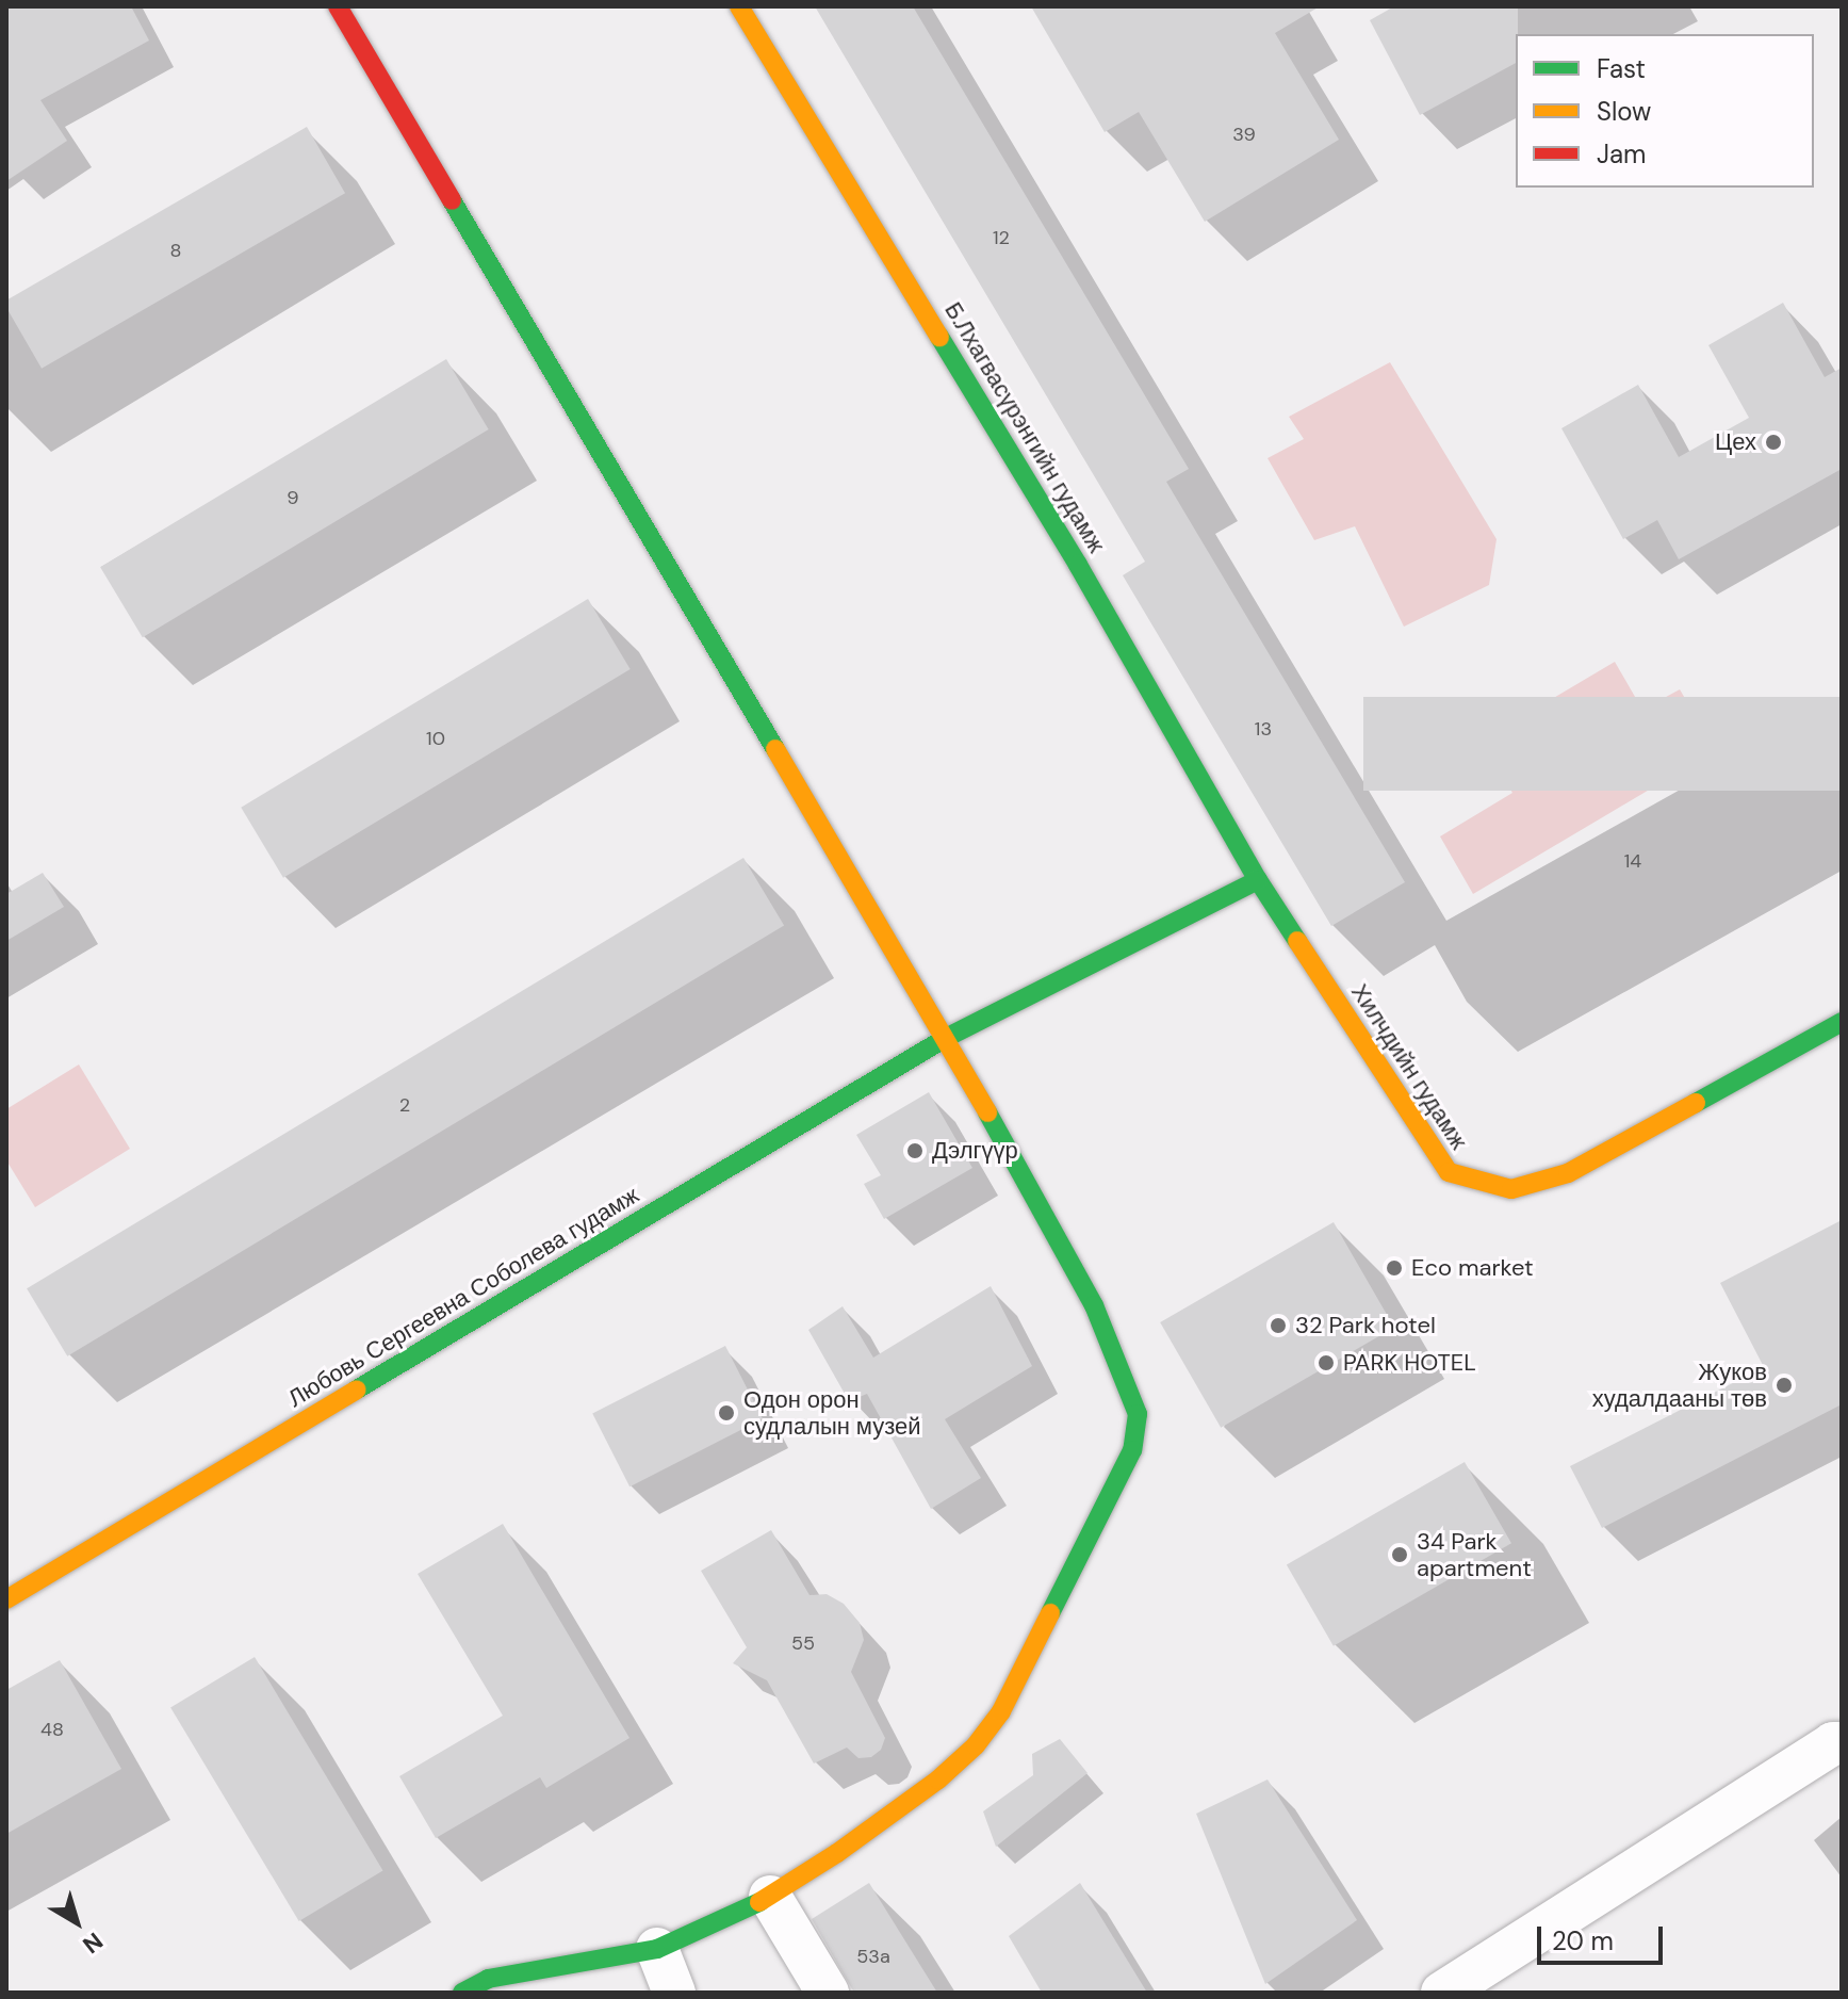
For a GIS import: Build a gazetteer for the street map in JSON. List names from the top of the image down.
{
  "streets": {
    "street": ["Б.Лхагвасүрэнгийн гудамж", "Хилчдийн гудамж", "Любовь Сергеевна Соболева гудамж"]
  },
  "crossings": [
    ["Б.Лхагвасүрэнгийн гудамж", "Хилчдийн гудамж"],
    ["Б.Лхагвасүрэнгийн гудамж", "Любовь Сергеевна Соболева гудамж"],
    ["Хилчдийн гудамж", "Любовь Сергеевна Соболева гудамж"]
  ],
  "places": [
    "Цех",
    "Дэлгүүр",
    "Eco market",
    "32 Park hotel",
    "PARK HOTEL",
    "Жуков худалдааны төв",
    "Одон орон судлалын музей",
    "34 Park apartment"
  ],
  "house_numbers": [
    "39",
    "12",
    "8",
    "9",
    "13",
    "10",
    "14",
    "2",
    "55",
    "48",
    "53a"
  ],
  "legend": ["Fast", "Slow", "Jam"],
  "scale_bar": "20 m",
  "north": "bottom right"
}
